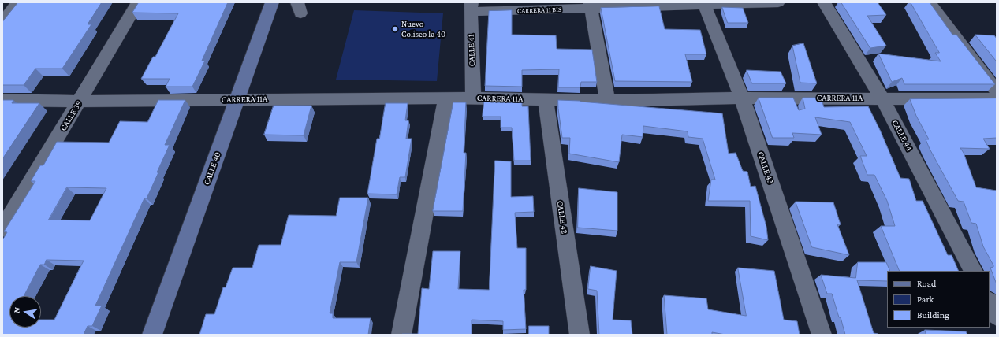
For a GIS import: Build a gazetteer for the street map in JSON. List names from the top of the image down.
{
  "streets": {
    "street": [
      "CARRERA 11 BIS",
      "CALLE 41",
      "CARRERA 11A",
      "CALLE 39",
      "CALLE 44",
      "CALLE 43",
      "CALLE 40",
      "CALLE 42"
    ]
  },
  "crossings": [
    ["CARRERA 11 BIS", "CALLE 41"],
    ["CARRERA 11 BIS", "CALLE 43"],
    ["CALLE 41", "CARRERA 11A"],
    ["CARRERA 11A", "CALLE 39"],
    ["CARRERA 11A", "CALLE 44"],
    ["CARRERA 11A", "CALLE 43"],
    ["CARRERA 11A", "CALLE 40"],
    ["CARRERA 11A", "CALLE 42"]
  ],
  "places": ["Nuevo Coliseo la 40"],
  "legend": ["Road", "Park", "Building"],
  "north": "left"
}
